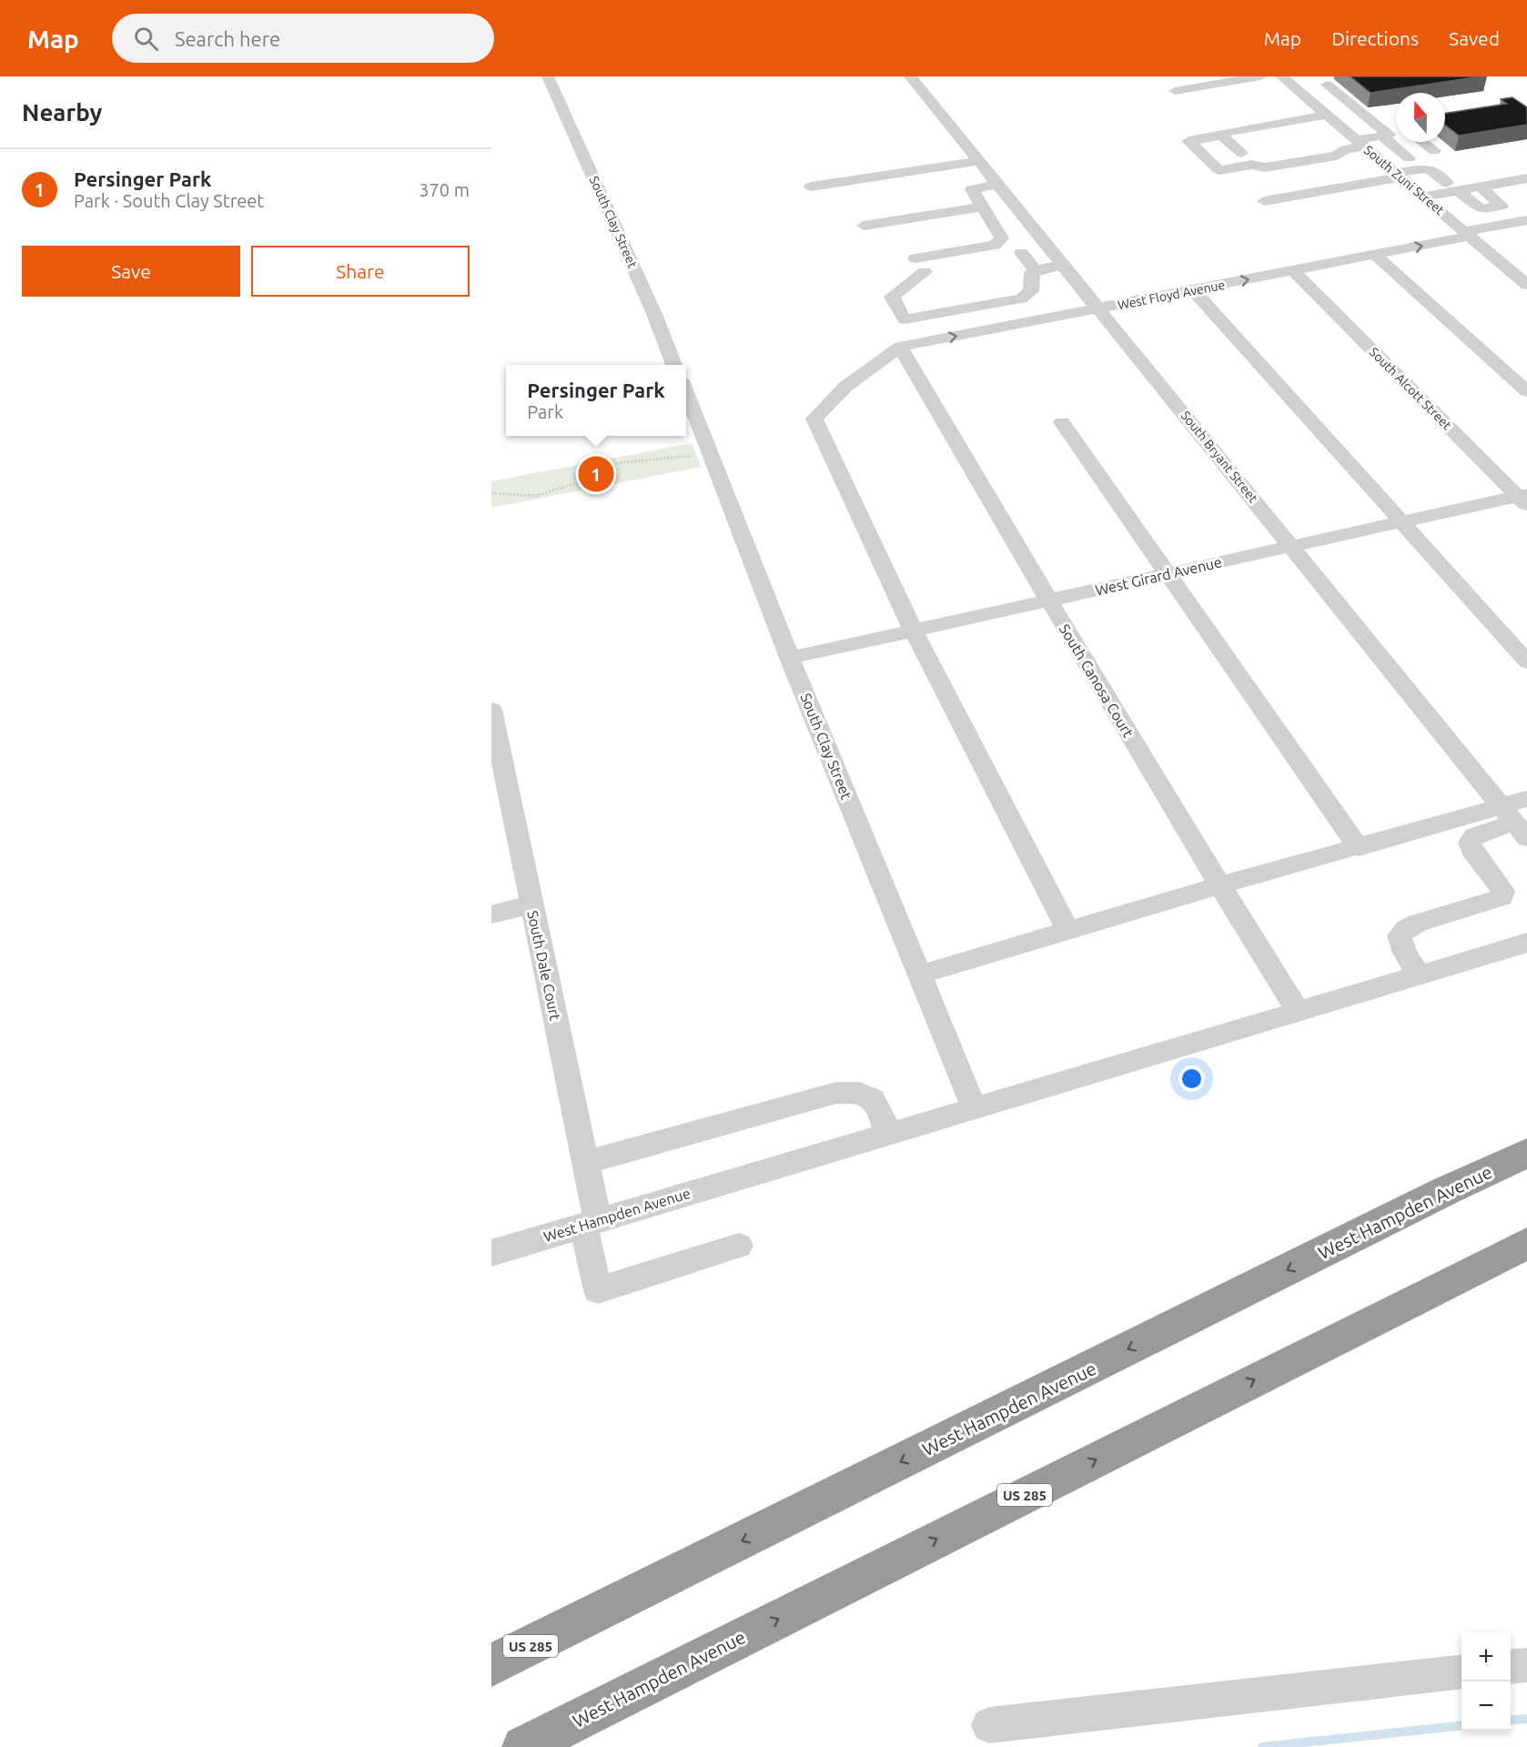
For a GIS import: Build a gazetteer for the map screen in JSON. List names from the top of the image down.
{
  "streets": {
    "highway": ["West Hampden Avenue", "US 285"],
    "street": [
      "South Zuni Street",
      "South Clay Street",
      "West Floyd Avenue",
      "South Alcott Street",
      "South Bryant Street",
      "West Girard Avenue",
      "South Canosa Court",
      "South Dale Court"
    ]
  },
  "crossings": [
    ["South Zuni Street", "West Floyd Avenue"],
    ["South Clay Street", "West Girard Avenue"],
    ["South Clay Street", "West Hampden Avenue"],
    ["West Floyd Avenue", "South Alcott Street"],
    ["West Floyd Avenue", "South Bryant Street"],
    ["West Floyd Avenue", "West Girard Avenue"],
    ["West Floyd Avenue", "South Canosa Court"],
    ["South Alcott Street", "West Girard Avenue"],
    ["South Bryant Street", "West Girard Avenue"],
    ["West Girard Avenue", "South Canosa Court"],
    ["South Canosa Court", "West Hampden Avenue"],
    ["South Dale Court", "West Hampden Avenue"]
  ],
  "north": "top",
  "page": {
    "header": "Map",
    "search": "Search here",
    "nav": ["Map", "Directions", "Saved"],
    "heading": "Nearby",
    "list": [
      {
        "mark": "1",
        "name": "Persinger Park",
        "note": "Park · South Clay Street",
        "value": "370 m"
      }
    ],
    "buttons": ["Save", "Share"],
    "popup": ["Persinger Park", "Park"],
    "pins": "1",
    "map_buttons": ["+", "−"]
  }
}
